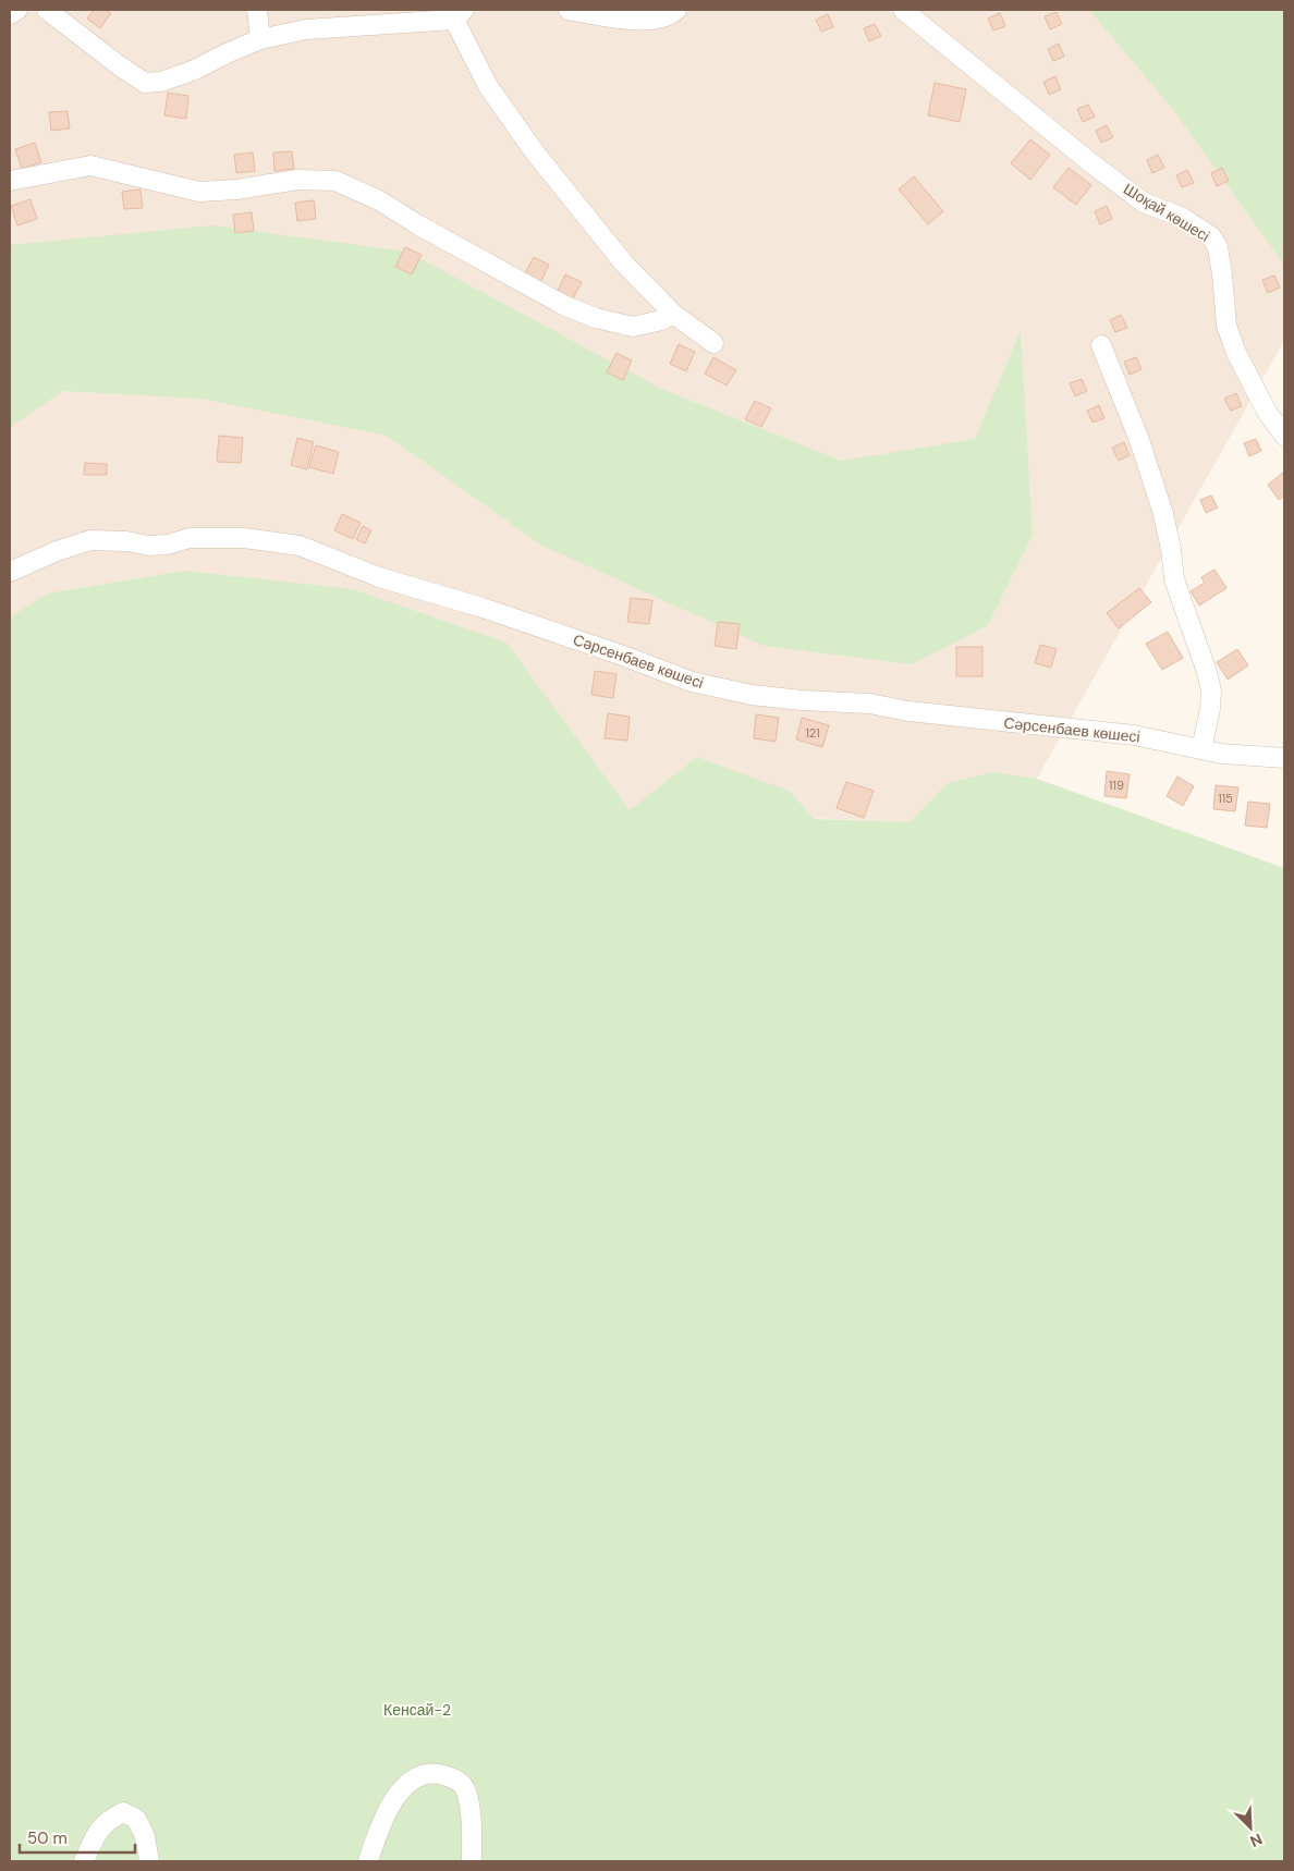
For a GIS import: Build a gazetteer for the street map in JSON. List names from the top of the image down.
{
  "streets": {
    "street": ["Шоқай көшесі", "Сәрсенбаев көшесі"]
  },
  "parks": ["Кенсай-2"],
  "house_numbers": ["121", "119", "115"],
  "scale_bar": "50 m",
  "north": "bottom right"
}
